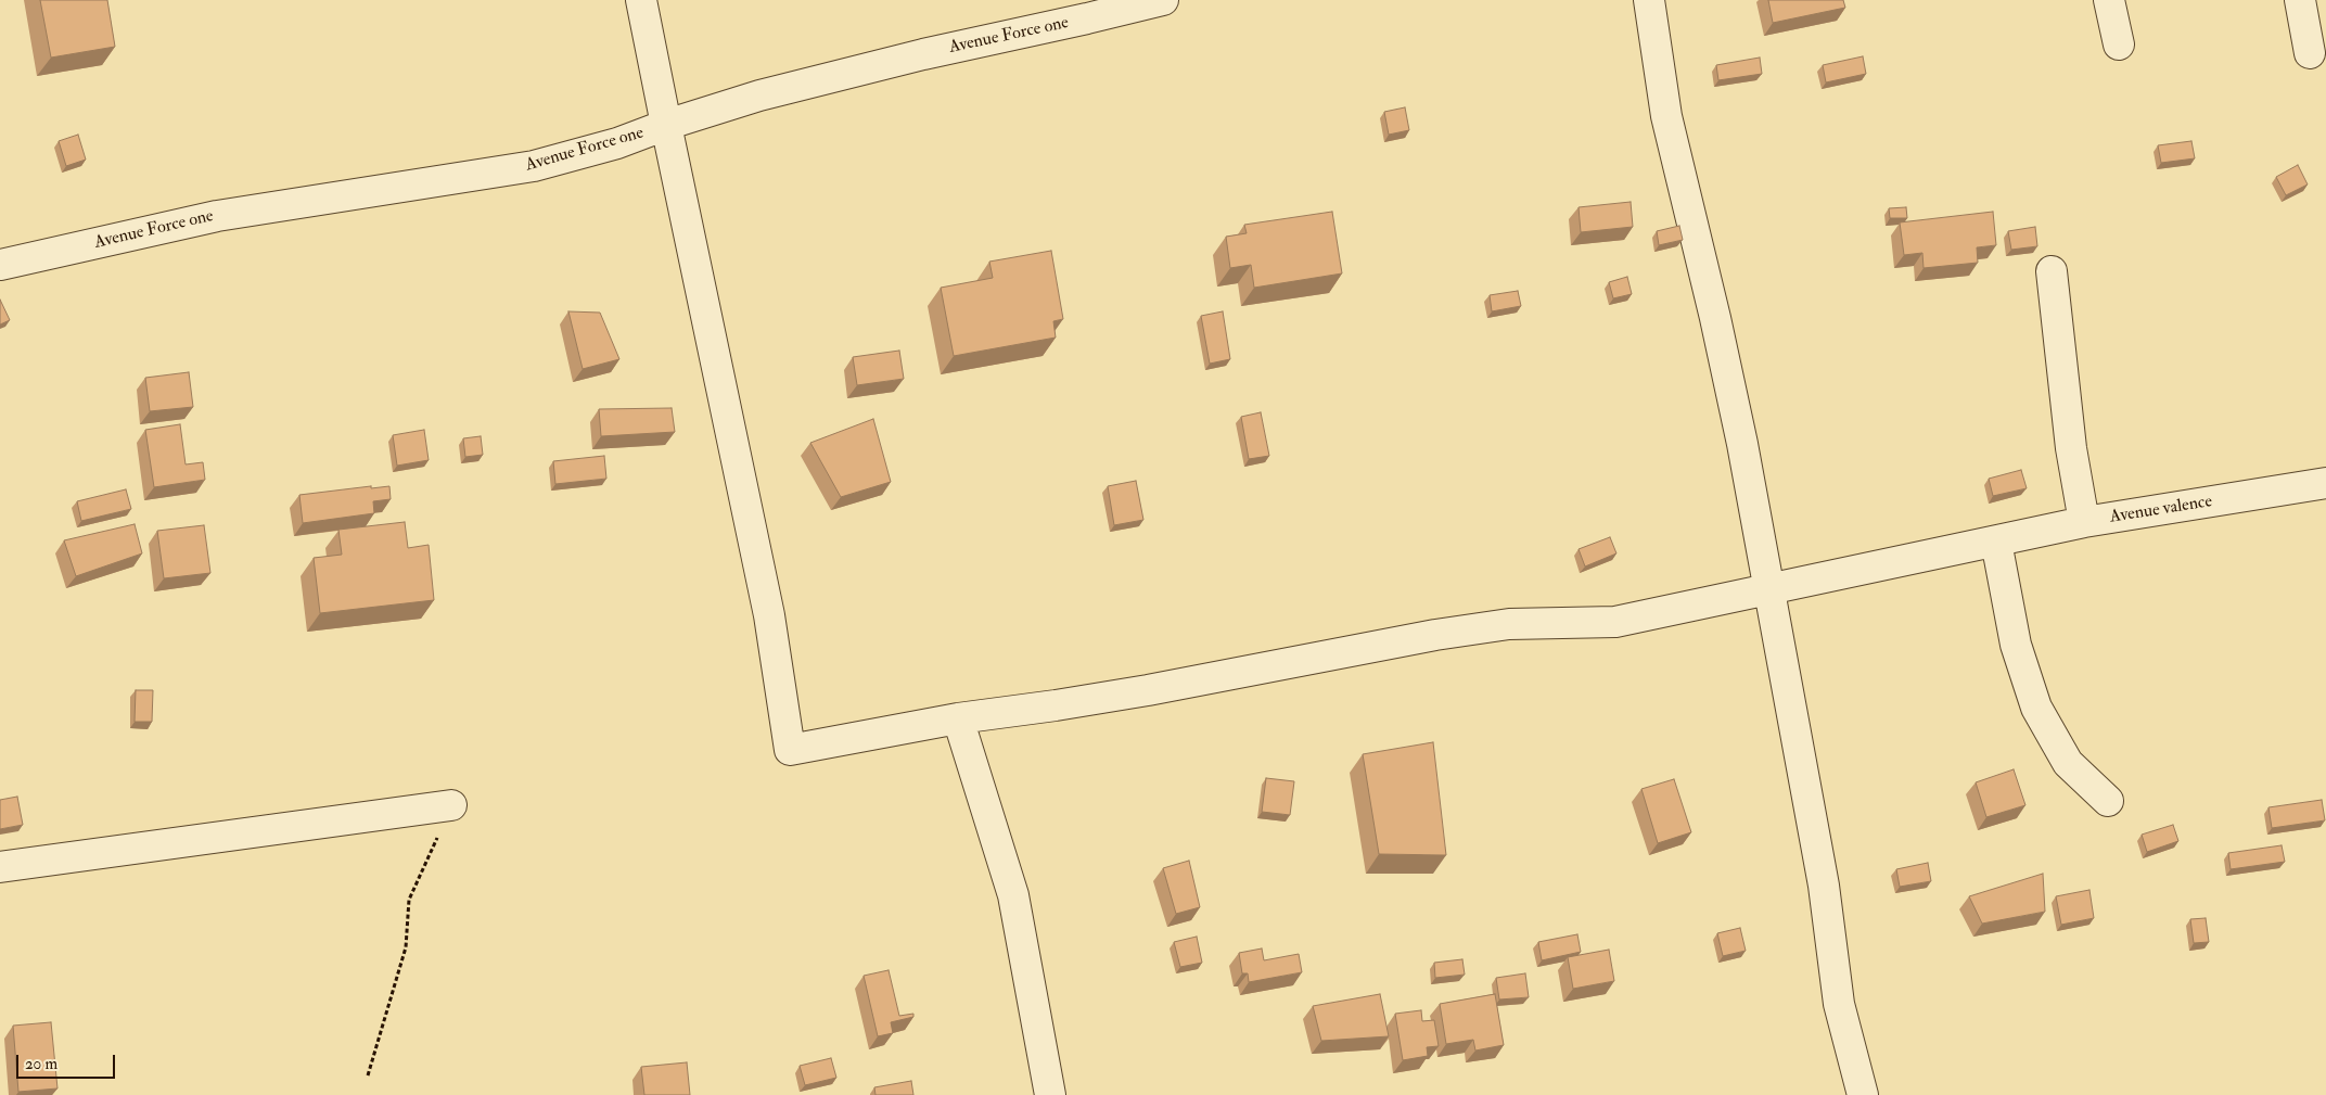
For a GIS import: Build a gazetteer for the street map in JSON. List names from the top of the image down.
{
  "streets": {
    "street": ["Avenue Force one", "Avenue valence"]
  },
  "crossings": [
    ["Avenue Force one", "Avenue valence"]
  ],
  "scale_bar": "20 m"
}
